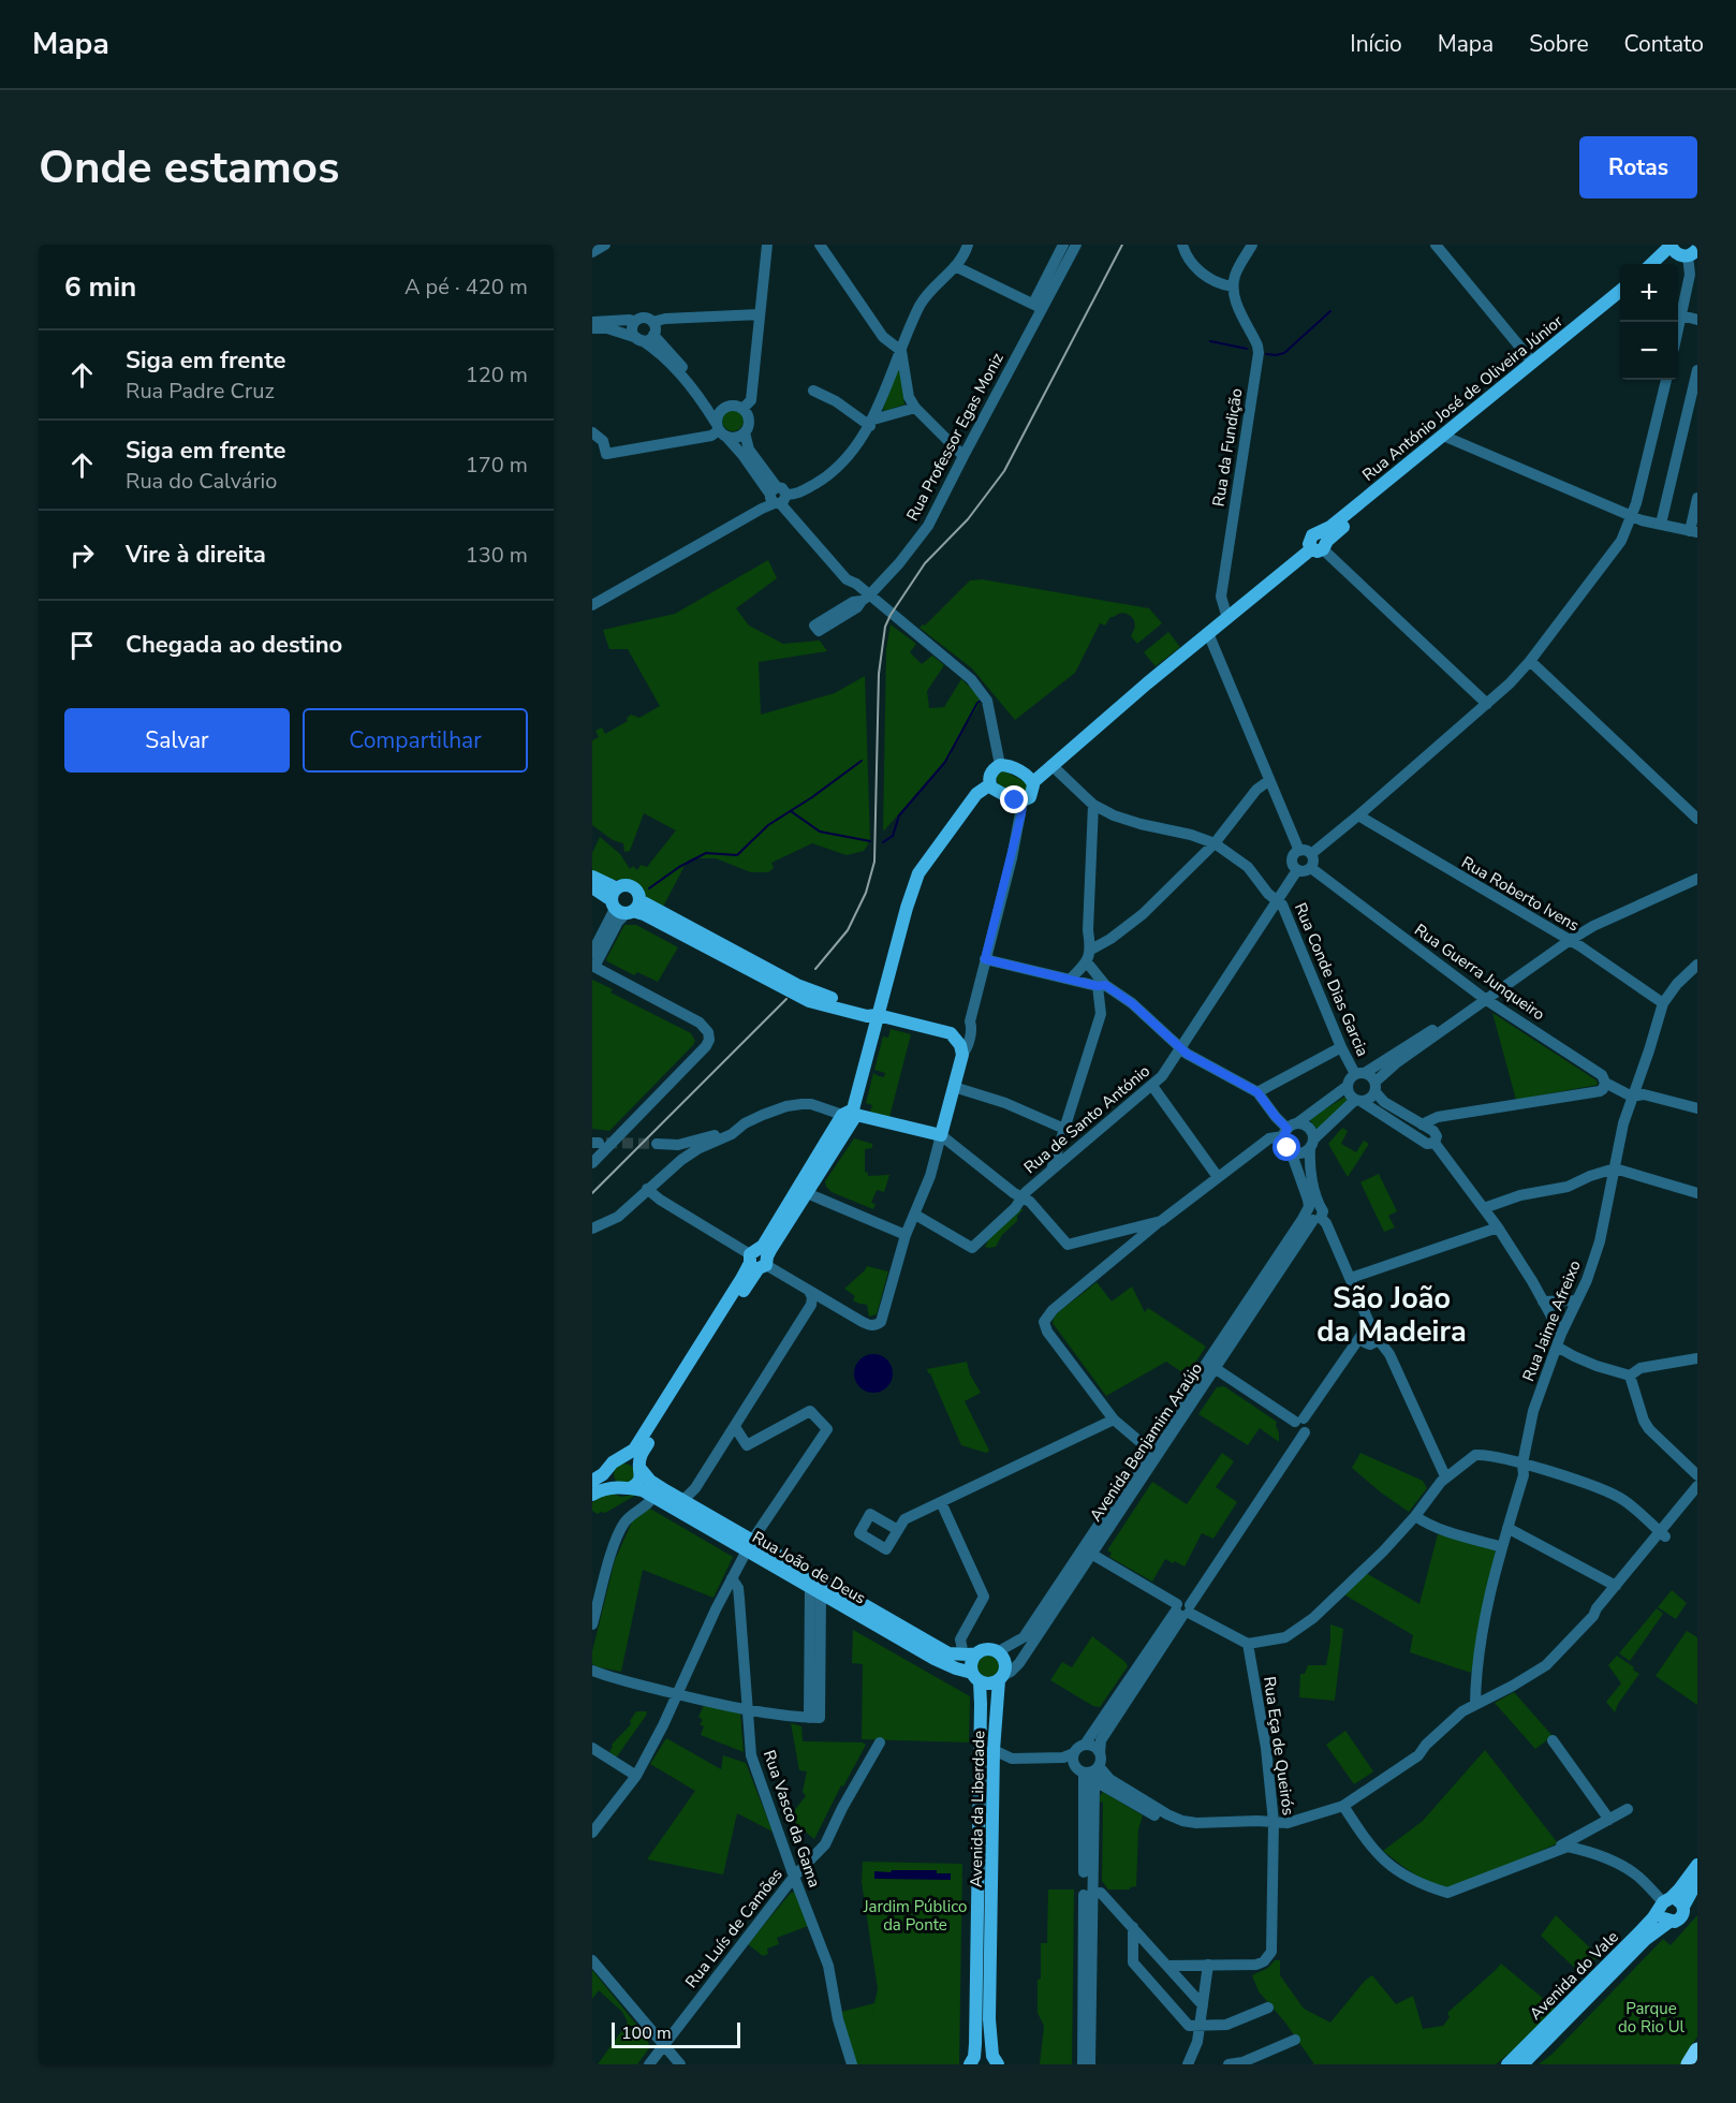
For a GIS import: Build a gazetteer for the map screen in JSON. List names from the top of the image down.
{
  "streets": {
    "main road": [
      "Rua António José de Oliveira Júnior",
      "Rua João de Deus",
      "Avenida da Liberdade",
      "Avenida do Vale"
    ],
    "street": [
      "Rua Professor Egas Moniz",
      "Rua da Fundição",
      "Rua Roberto Ivens",
      "Rua Guerra Junqueiro",
      "Rua Conde Dias Garcia",
      "Rua de Santo António",
      "Rua Jaime Afreixo",
      "Avenida Benjamim Araújo",
      "Rua Eça de Queirós",
      "Rua Vasco da Gama",
      "Rua Luís de Camões"
    ]
  },
  "crossings": [
    ["Rua António José de Oliveira Júnior", "Rua da Fundição"],
    ["Rua António José de Oliveira Júnior", "Rua Conde Dias Garcia"],
    ["Rua António José de Oliveira Júnior", "Rua de Santo António"],
    ["Rua Roberto Ivens", "Rua Jaime Afreixo"],
    ["Rua Guerra Junqueiro", "Rua de Santo António"],
    ["Rua Guerra Junqueiro", "Rua Jaime Afreixo"],
    ["Rua Conde Dias Garcia", "Rua de Santo António"],
    ["Avenida Benjamim Araújo", "Rua João de Deus"],
    ["Avenida Benjamim Araújo", "Avenida da Liberdade"],
    ["Rua João de Deus", "Avenida da Liberdade"],
    ["Rua Vasco da Gama", "Rua Luís de Camões"]
  ],
  "districts": ["São João da Madeira"],
  "parks": ["Jardim Público da Ponte", "Parque do Rio Ul"],
  "scale_bar": "100 m",
  "page": {
    "header": "Mapa",
    "nav": [
      "Início",
      "Mapa",
      "Sobre",
      "Contato"
    ],
    "buttons": [
      "Rotas",
      ["Salvar", "Compartilhar"]
    ],
    "title": "Onde estamos",
    "heading": ["6 min", "A pé · 420 m"],
    "map_buttons": ["+", "−"],
    "list": [
      ["Siga em frente", "Rua Padre Cruz", "120 m"],
      ["Siga em frente", "Rua do Calvário", "170 m"],
      ["Vire à direita", "130 m"],
      "Chegada ao destino"
    ],
    "scale": "100 m"
  }
}
